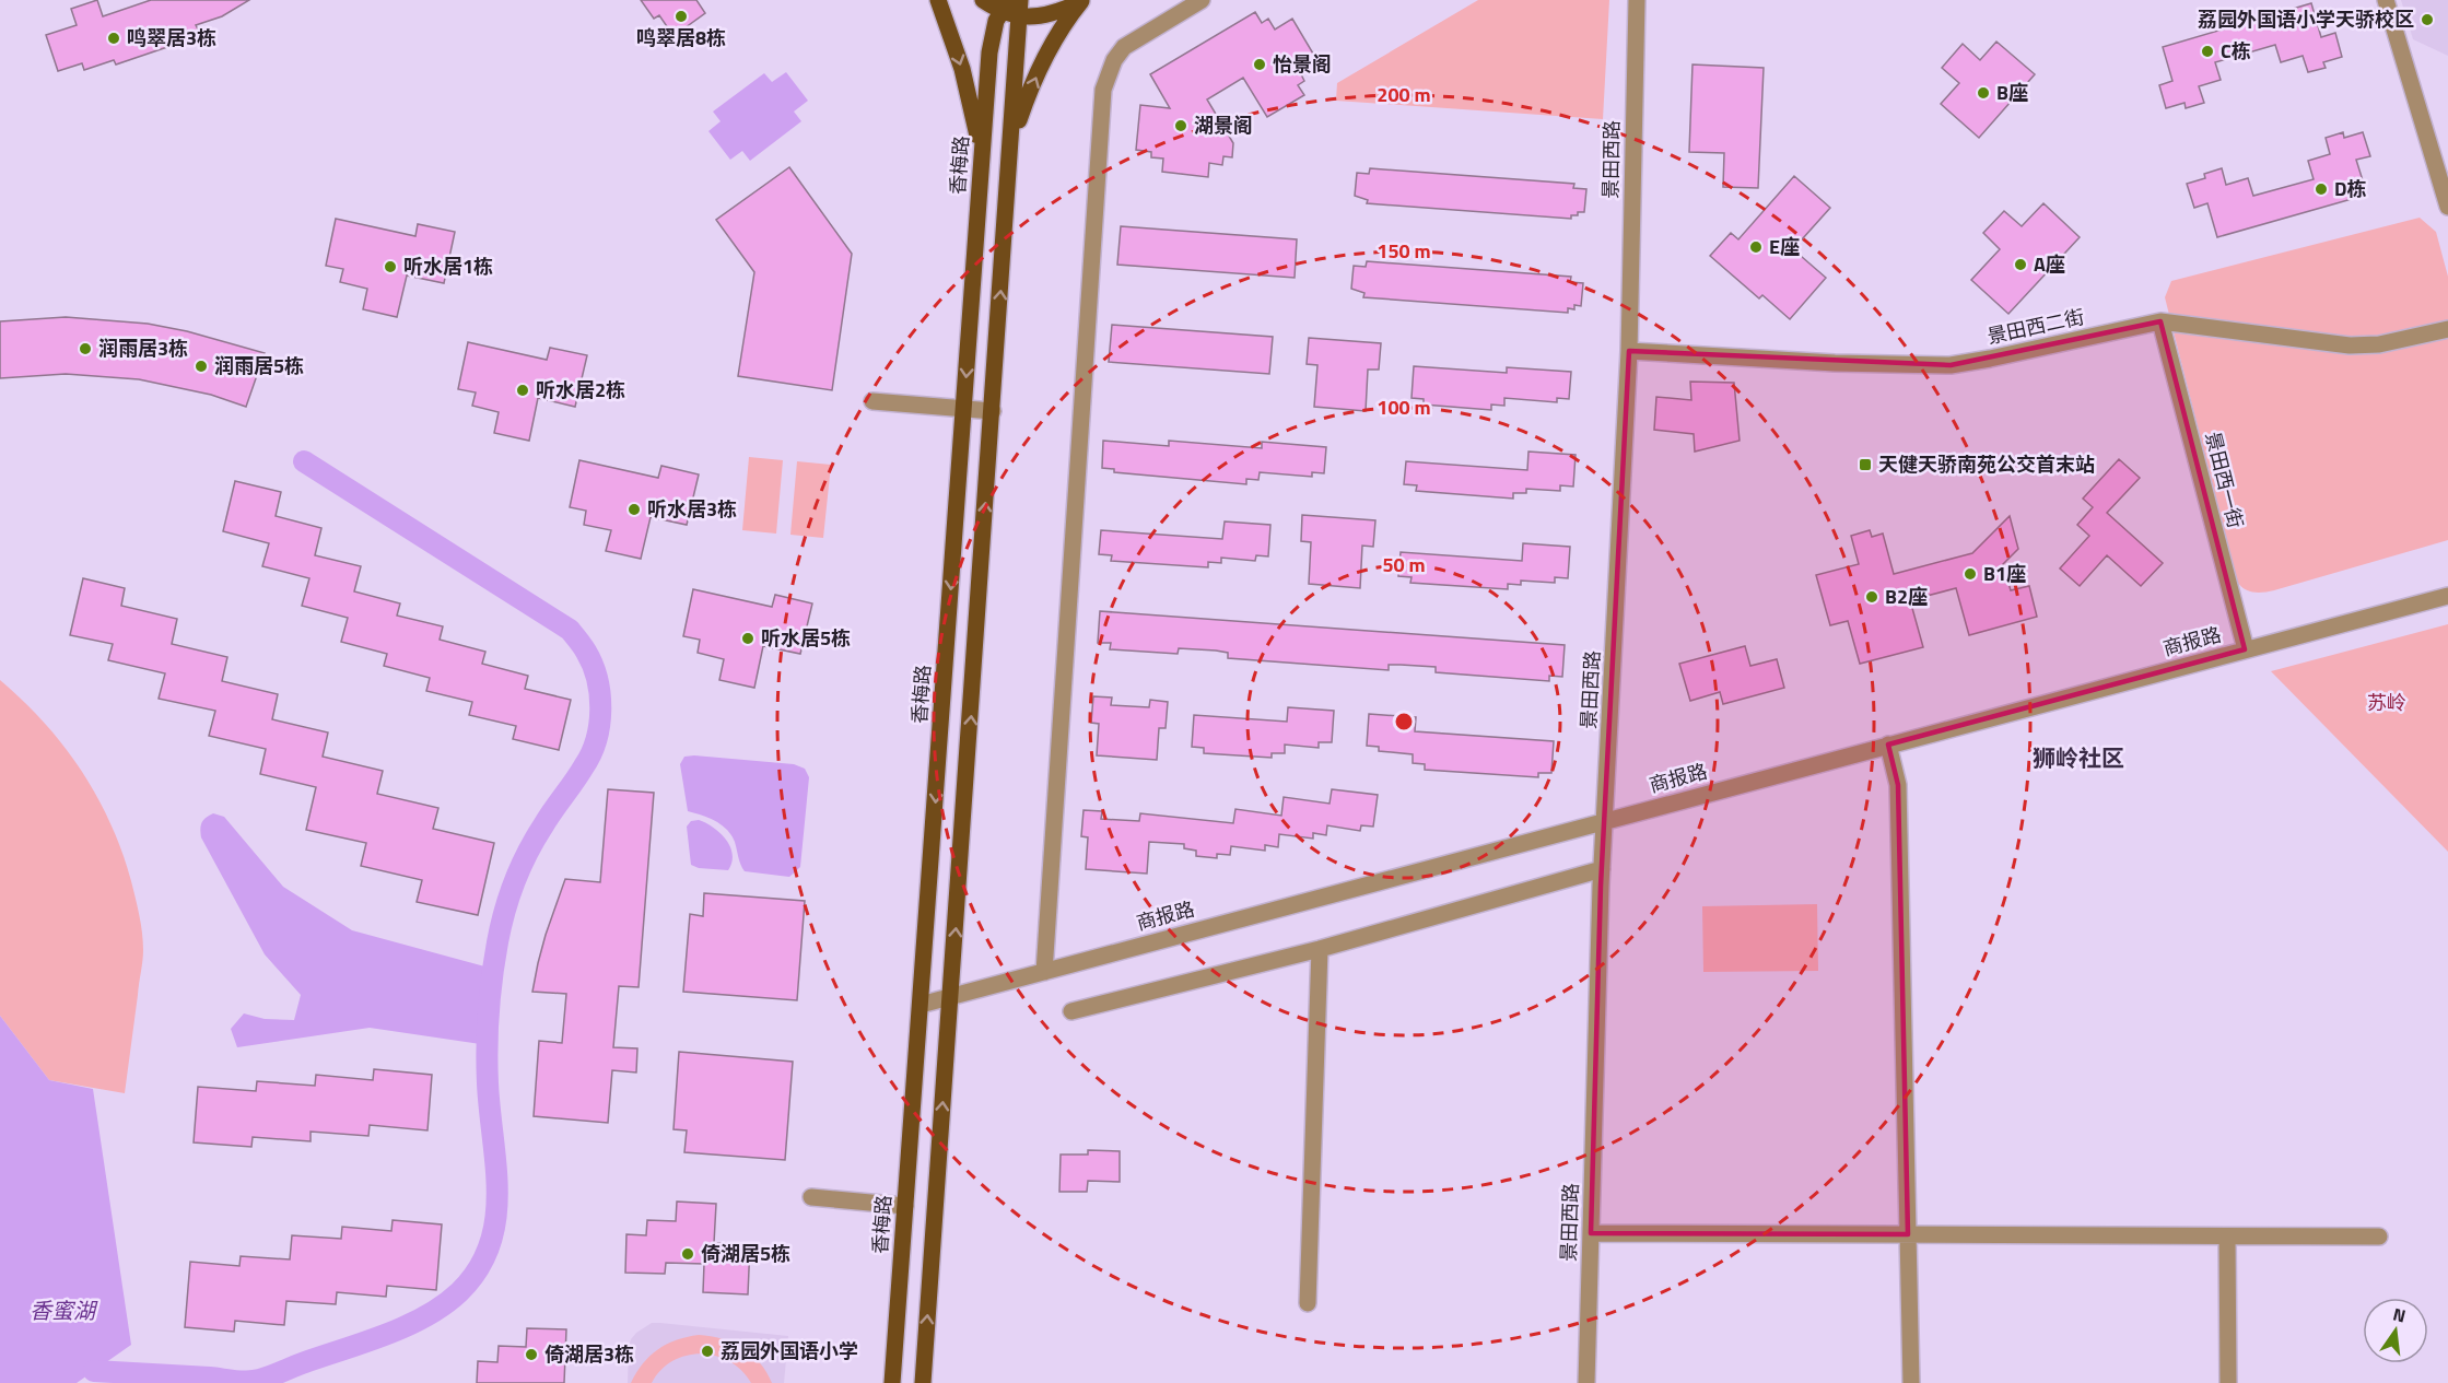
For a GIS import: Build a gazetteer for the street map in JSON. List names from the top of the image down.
{
  "streets": {
    "main road": ["香梅路"],
    "street": [
      "景田西路",
      "景田西二街",
      "景田西一街",
      "商报路"
    ]
  },
  "crossings": [
    ["景田西路", "景田西二街"],
    ["景田西路", "商报路"],
    ["香梅路", "商报路"],
    ["景田西二街", "景田西一街"],
    ["景田西一街", "商报路"]
  ],
  "districts": ["狮岭社区"],
  "water": ["香蜜湖"],
  "parks": ["苏岭"],
  "places": {
    "other": [
      "鸣翠居8栋",
      "荔园外国语小学天骄校区",
      "鸣翠居3栋",
      "C栋",
      "怡景阁",
      "B座",
      "湖景阁",
      "D栋",
      "E座",
      "A座",
      "听水居1栋",
      "润雨居3栋",
      "润雨居5栋",
      "听水居2栋",
      "听水居3栋",
      "B1座",
      "B2座",
      "听水居5栋",
      "倚湖居5栋",
      "荔园外国语小学",
      "倚湖居3栋"
    ],
    "transit": ["天健天骄南苑公交首末站"]
  },
  "north": "top",
  "rings": [
    "200 m",
    "150 m",
    "100 m",
    "50 m"
  ]
}
